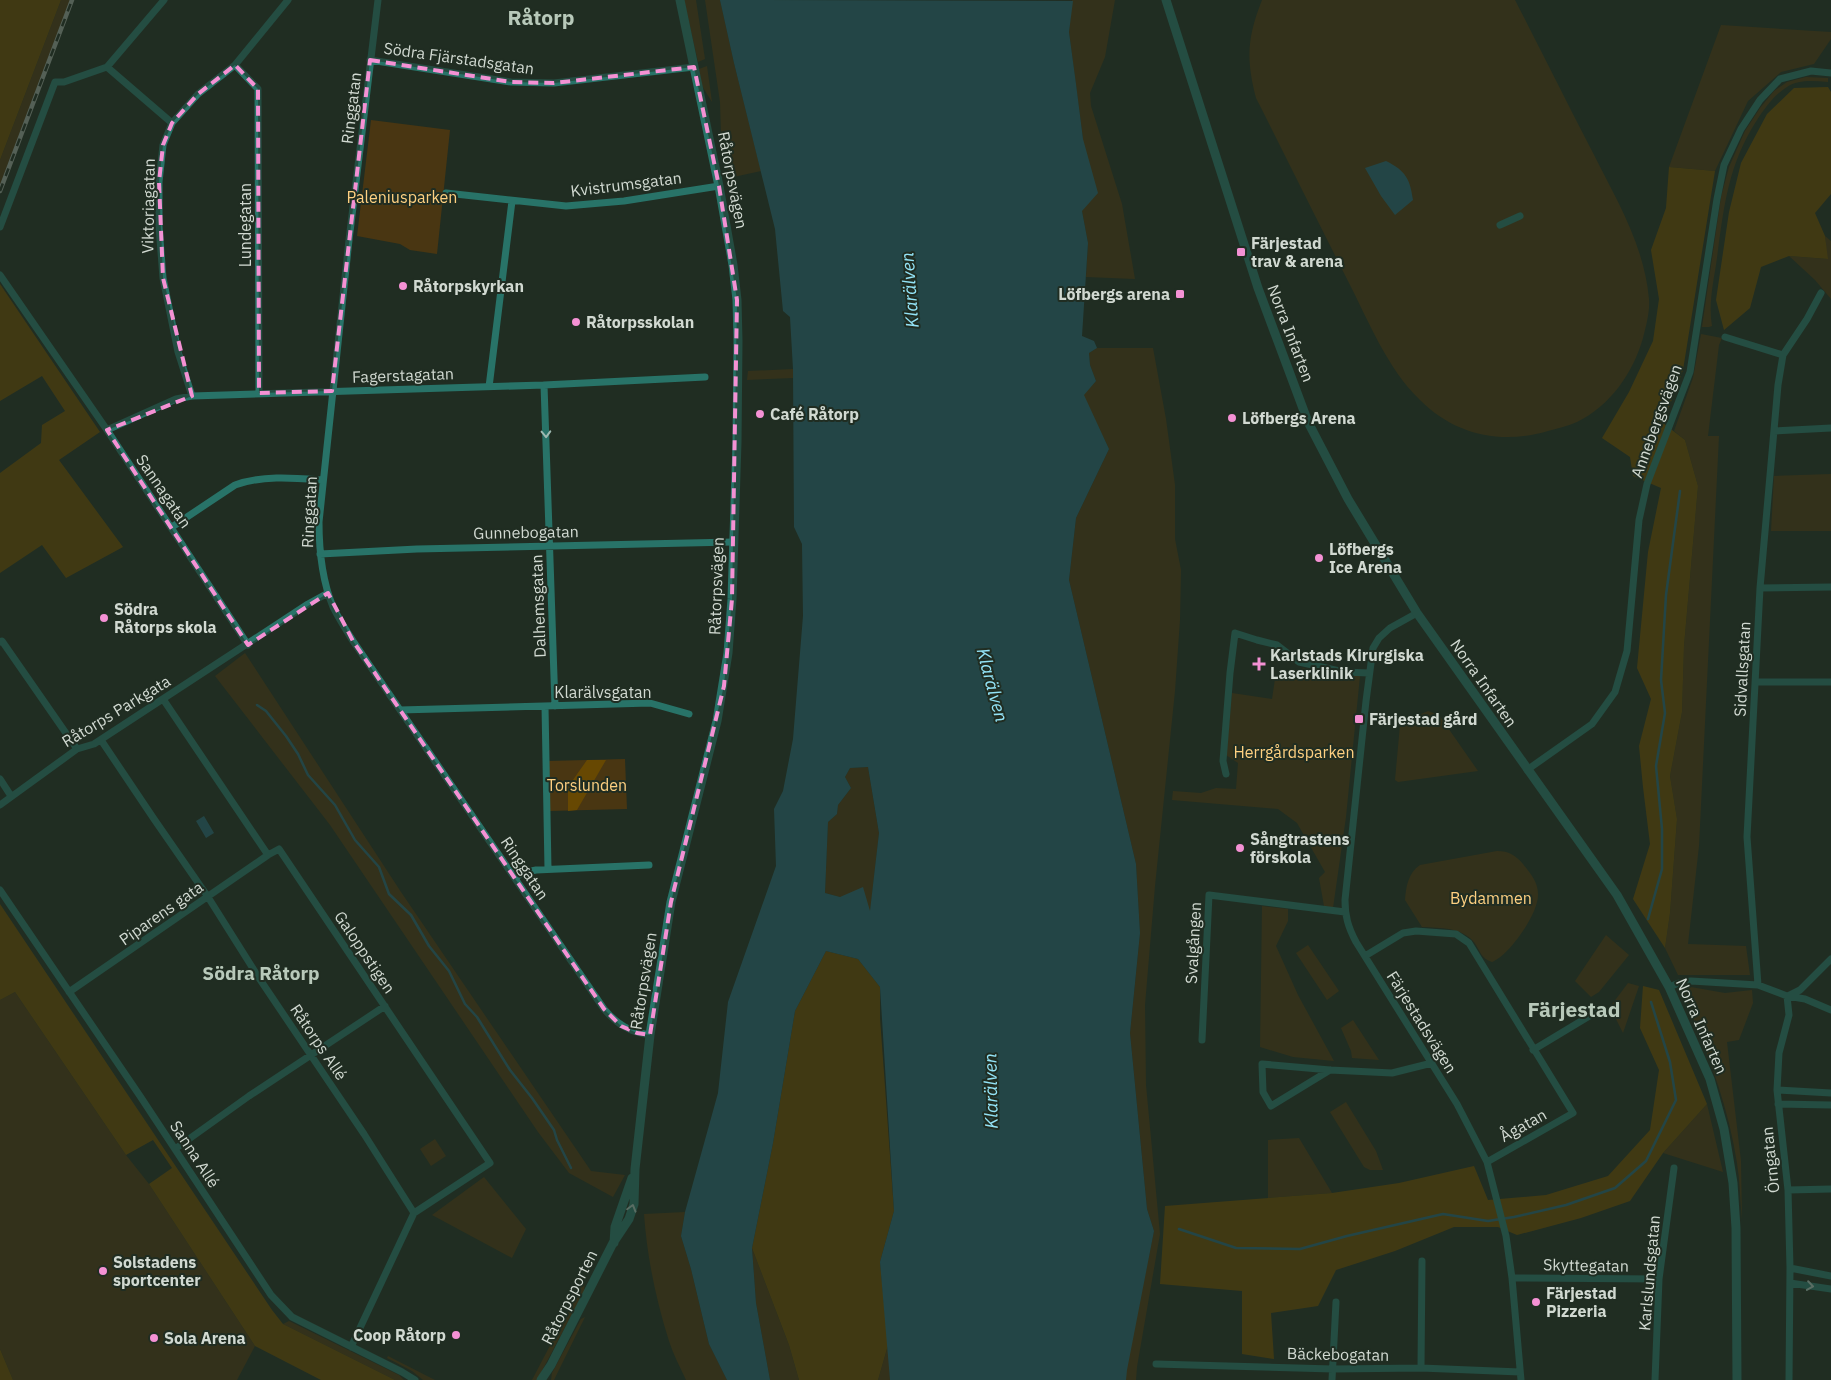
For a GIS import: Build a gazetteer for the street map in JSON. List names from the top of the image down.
{
  "streets": {
    "street": [
      "Södra Fjärstadsgatan",
      "Ringgatan",
      "Råtorpsvägen",
      "Kvistrumsgatan",
      "Viktoriagatan",
      "Lundegatan",
      "Norra Infarten",
      "Fagerstagatan",
      "Annebergsvägen",
      "Sannagatan",
      "Gunnebogatan",
      "Dalhemsgatan",
      "Sidvallsgatan",
      "Klarälvsgatan",
      "Råtorps Parkgata",
      "Piparens gata",
      "Svalgången",
      "Galoppstigen",
      "Färjestadsvägen",
      "Råtorps Allé",
      "Ågatan",
      "Sanna Allé",
      "Örngatan",
      "Skyttegatan",
      "Karlslundsgatan",
      "Råtorpsporten",
      "Bäckebogatan"
    ]
  },
  "crossings": [
    ["Södra Fjärstadsgatan", "Ringgatan"],
    ["Södra Fjärstadsgatan", "Råtorpsvägen"],
    ["Ringgatan", "Råtorpsvägen"],
    ["Ringgatan", "Fagerstagatan"],
    ["Ringgatan", "Gunnebogatan"],
    ["Ringgatan", "Klarälvsgatan"],
    ["Råtorpsvägen", "Kvistrumsgatan"],
    ["Råtorpsvägen", "Gunnebogatan"],
    ["Råtorpsvägen", "Råtorpsporten"],
    ["Viktoriagatan", "Lundegatan"],
    ["Viktoriagatan", "Fagerstagatan"],
    ["Lundegatan", "Fagerstagatan"],
    ["Norra Infarten", "Annebergsvägen"],
    ["Norra Infarten", "Färjestadsvägen"],
    ["Fagerstagatan", "Sannagatan"],
    ["Fagerstagatan", "Dalhemsgatan"],
    ["Sannagatan", "Råtorps Parkgata"],
    ["Gunnebogatan", "Dalhemsgatan"],
    ["Dalhemsgatan", "Klarälvsgatan"],
    ["Råtorps Parkgata", "Råtorps Allé"],
    ["Piparens gata", "Galoppstigen"],
    ["Piparens gata", "Råtorps Allé"],
    ["Piparens gata", "Sanna Allé"],
    ["Svalgången", "Färjestadsvägen"],
    ["Galoppstigen", "Råtorps Allé"],
    ["Färjestadsvägen", "Ågatan"],
    ["Färjestadsvägen", "Skyttegatan"],
    ["Färjestadsvägen", "Bäckebogatan"],
    ["Skyttegatan", "Karlslundsgatan"]
  ],
  "one_way": ["Dalhemsgatan"],
  "districts": ["Råtorp", "Södra Råtorp", "Färjestad"],
  "water": ["Klarälven"],
  "parks": [
    "Paleniusparken",
    "Herrgårdsparken",
    "Torslunden",
    "Bydammen"
  ],
  "places": {
    "transit": ["Färjestad trav & arena", "Löfbergs arena", "Färjestad gård"],
    "other": [
      "Råtorpskyrkan",
      "Råtorpsskolan",
      "Café Råtorp",
      "Löfbergs Arena",
      "Löfbergs Ice Arena",
      "Södra Råtorps skola",
      "Sångtrastens förskola",
      "Solstadens sportcenter",
      "Färjestad Pizzeria",
      "Coop Råtorp",
      "Sola Arena"
    ],
    "health": ["Karlstads Kirurgiska Laserklinik"]
  }
}
